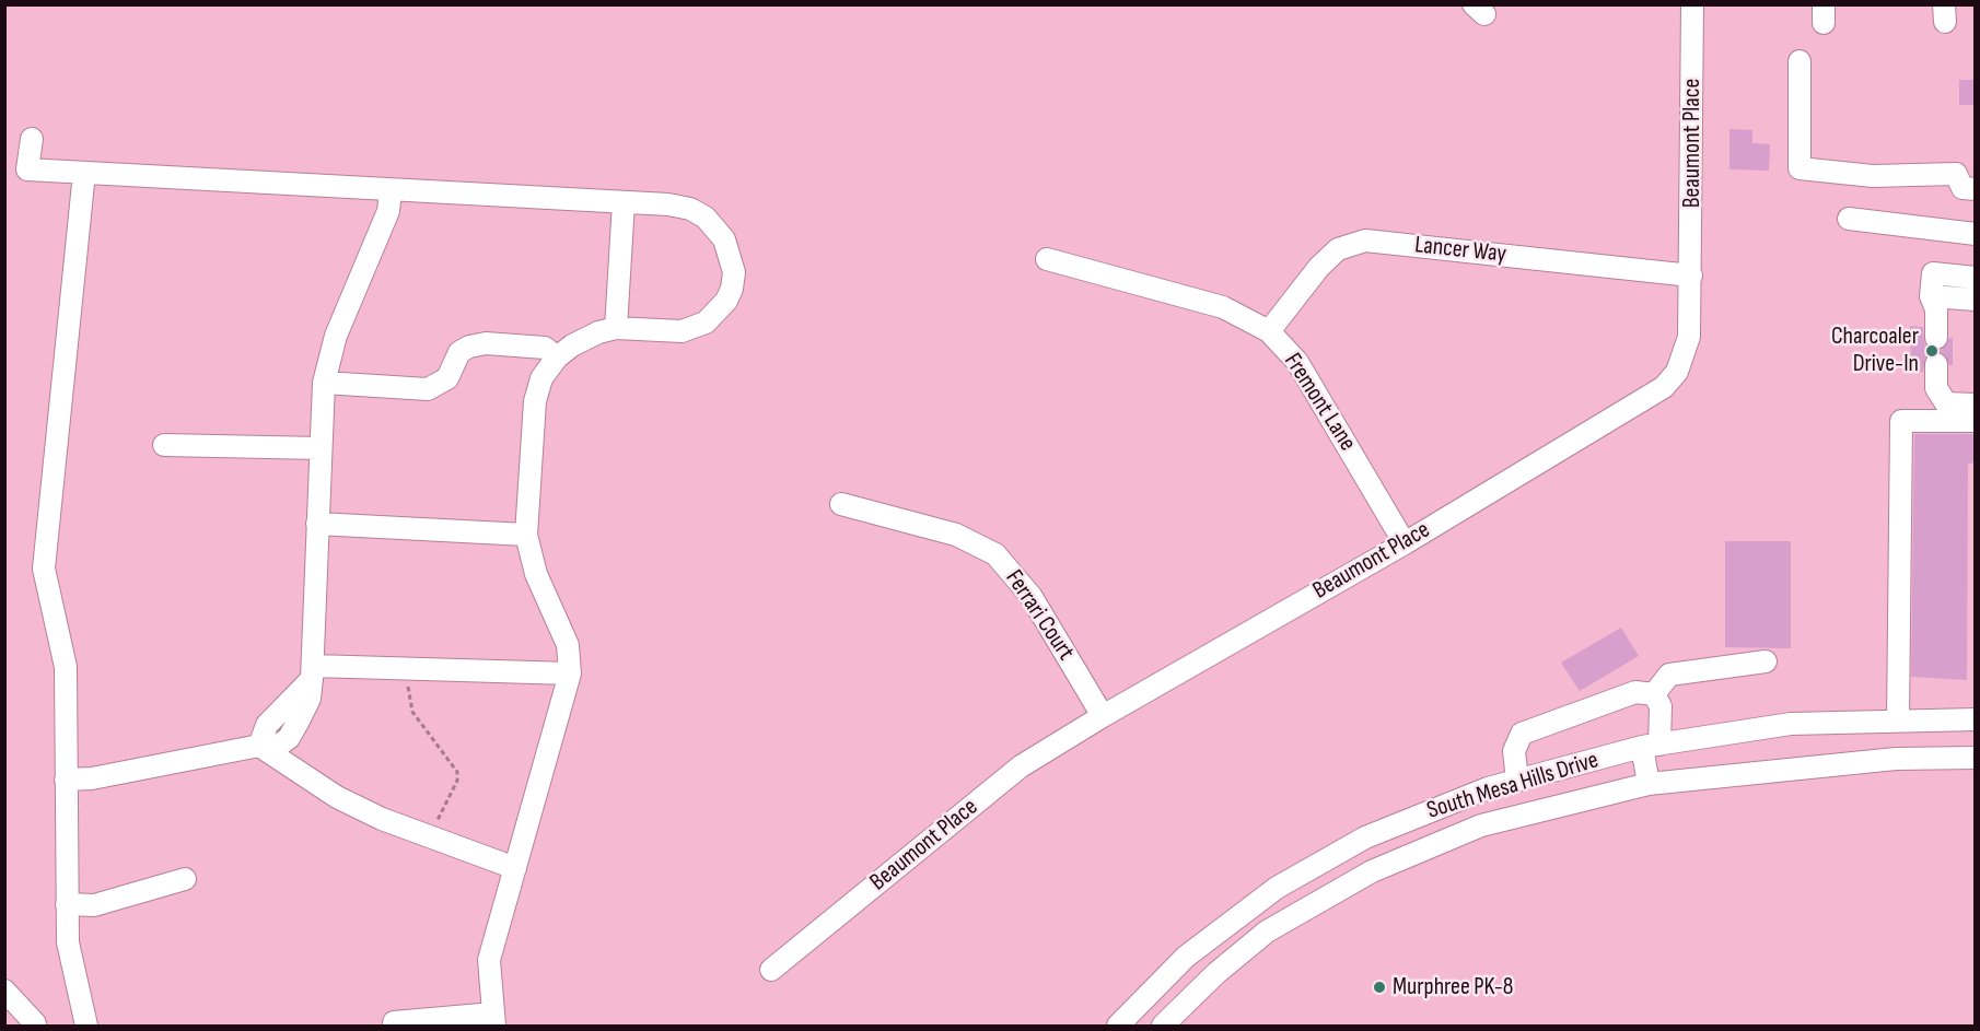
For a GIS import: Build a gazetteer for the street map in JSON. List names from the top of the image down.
{
  "streets": {
    "street": [
      "Beaumont Place",
      "Lancer Way",
      "Fremont Lane",
      "Ferrari Court",
      "South Mesa Hills Drive"
    ]
  },
  "crossings": [
    ["Beaumont Place", "Lancer Way"],
    ["Beaumont Place", "Fremont Lane"],
    ["Beaumont Place", "Ferrari Court"],
    ["Lancer Way", "Fremont Lane"]
  ],
  "places": ["Charcoaler Drive-In", "Murphree PK-8"]
}
